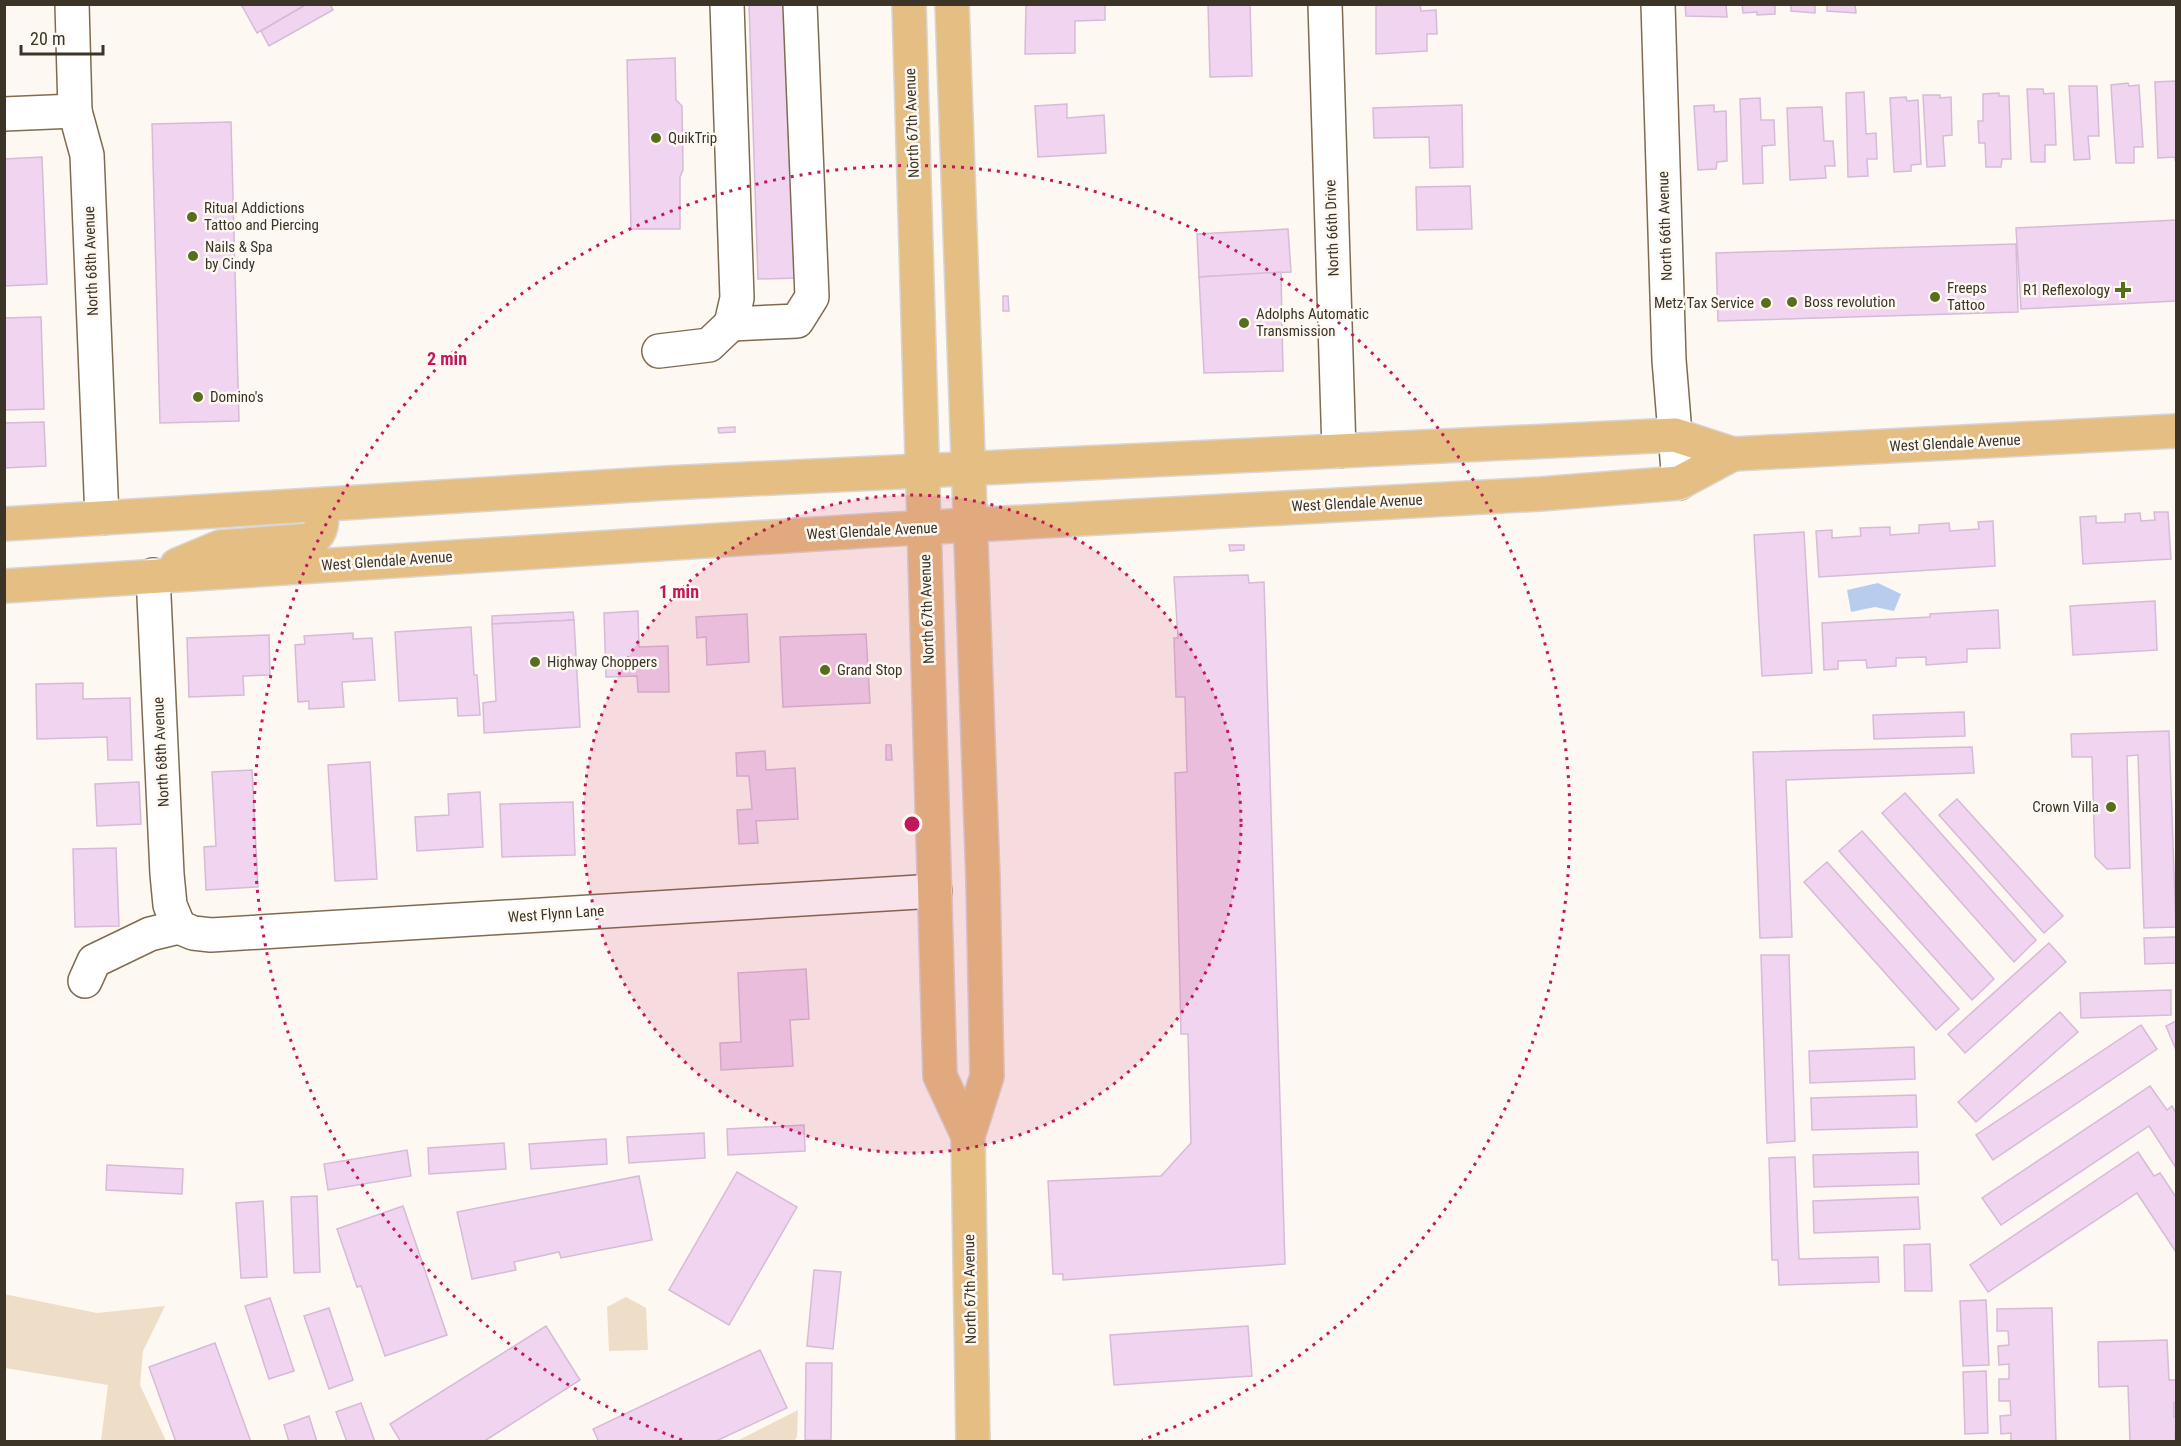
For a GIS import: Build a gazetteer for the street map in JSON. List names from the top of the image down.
{
  "streets": {
    "main road": ["North 67th Avenue", "West Glendale Avenue"],
    "street": [
      "North 66th Avenue",
      "North 66th Drive",
      "North 68th Avenue",
      "West Flynn Lane"
    ]
  },
  "crossings": [
    ["North 67th Avenue", "West Glendale Avenue"],
    ["North 67th Avenue", "West Flynn Lane"],
    ["North 66th Avenue", "West Glendale Avenue"],
    ["North 66th Drive", "West Glendale Avenue"],
    ["North 68th Avenue", "West Glendale Avenue"],
    ["North 68th Avenue", "West Flynn Lane"]
  ],
  "places": {
    "other": [
      "QuikTrip",
      "Ritual Addictions Tattoo and Piercing",
      "Nails & Spa by Cindy",
      "Freeps Tattoo",
      "Boss revolution",
      "Metz Tax Service",
      "Adolphs Automatic Transmission",
      "Domino's",
      "Highway Choppers",
      "Grand Stop",
      "Crown Villa"
    ],
    "health": ["R1 Reflexology"]
  },
  "scale_bar": "20 m",
  "rings": ["2 min", "1 min"]
}
